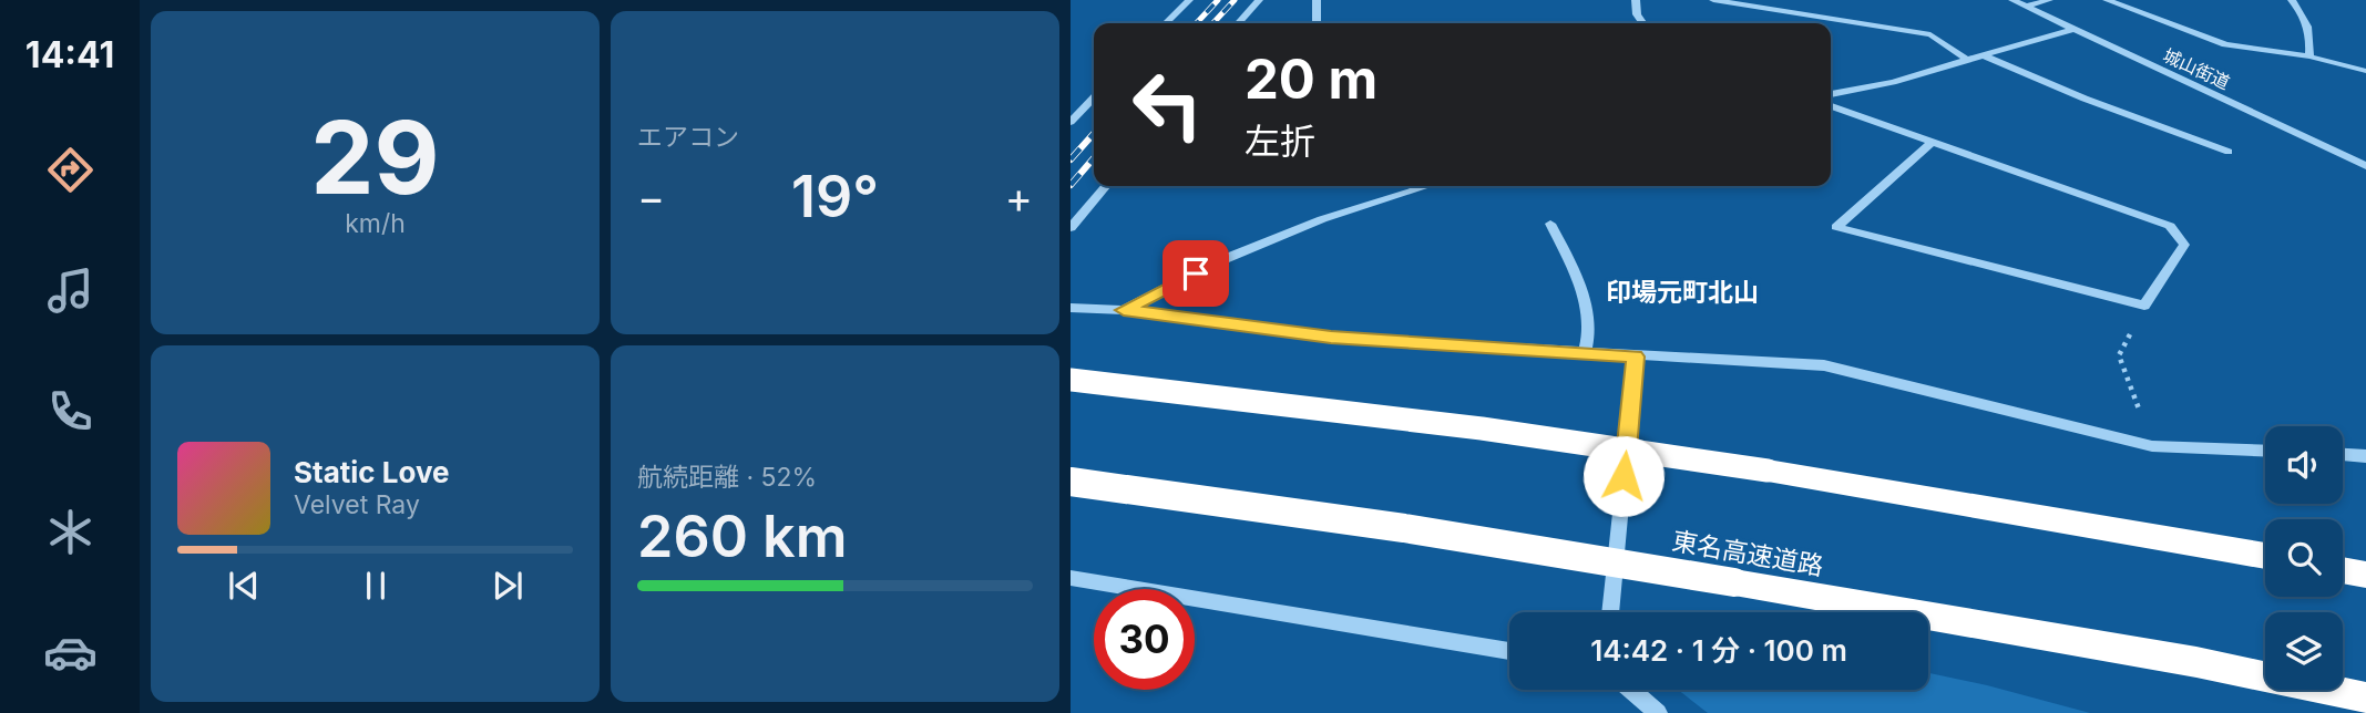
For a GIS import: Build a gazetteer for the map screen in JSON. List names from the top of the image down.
{
  "streets": {
    "highway": ["東名高速道路"],
    "street": ["城山街道"]
  },
  "districts": ["印場元町北山"],
  "page": {
    "tabs": "14:41",
    "tile": [
      ["29", "km/h"],
      "エアコン",
      ["航続距離 · 52%", "260 km"]
    ],
    "turn": ["20 m", "左折"],
    "heat": ["−", "19°", "+"],
    "song": ["Static Love", "Velvet Ray"],
    "limit": "30",
    "trip": "14:42 · 1 分 · 100 m"
  }
}
